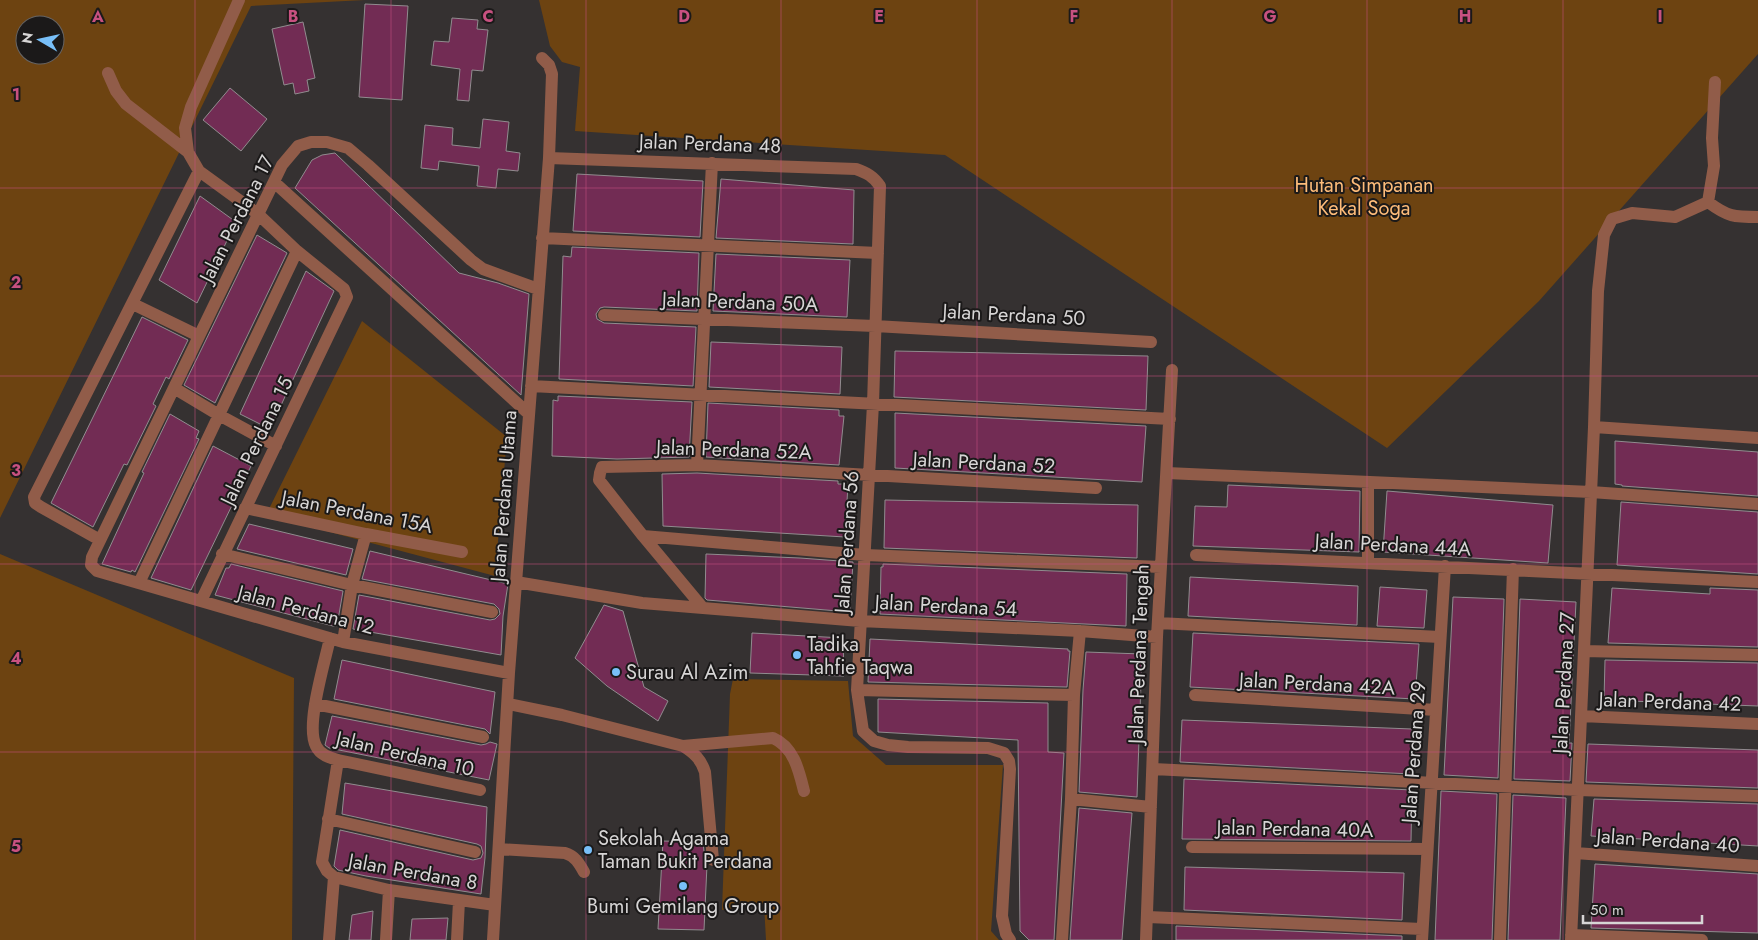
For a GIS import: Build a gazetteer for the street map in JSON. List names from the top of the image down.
{
  "streets": {
    "street": [
      "Jalan Perdana 48",
      "Jalan Perdana 17",
      "Jalan Perdana 50A",
      "Jalan Perdana 50",
      "Jalan Perdana 15",
      "Jalan Perdana 52A",
      "Jalan Perdana 52",
      "Jalan Perdana Utama",
      "Jalan Perdana 15A",
      "Jalan Perdana 56",
      "Jalan Perdana 44A",
      "Jalan Perdana 54",
      "Jalan Perdana 12",
      "Jalan Perdana Tengah",
      "Jalan Perdana 27",
      "Jalan Perdana 42A",
      "Jalan Perdana 42",
      "Jalan Perdana 29",
      "Jalan Perdana 10",
      "Jalan Perdana 40A",
      "Jalan Perdana 40",
      "Jalan Perdana 8"
    ]
  },
  "crossings": [
    ["Jalan Perdana 48", "Jalan Perdana Utama"],
    ["Jalan Perdana 48", "Jalan Perdana 56"],
    ["Jalan Perdana 17", "Jalan Perdana Utama"],
    ["Jalan Perdana 17", "Jalan Perdana 12"],
    ["Jalan Perdana 50A", "Jalan Perdana 50"],
    ["Jalan Perdana 50A", "Jalan Perdana 56"],
    ["Jalan Perdana 50", "Jalan Perdana 56"],
    ["Jalan Perdana 15", "Jalan Perdana 15A"],
    ["Jalan Perdana 15", "Jalan Perdana 12"],
    ["Jalan Perdana 52A", "Jalan Perdana 52"],
    ["Jalan Perdana 52A", "Jalan Perdana 56"],
    ["Jalan Perdana 52", "Jalan Perdana 56"],
    ["Jalan Perdana Utama", "Jalan Perdana 54"],
    ["Jalan Perdana Utama", "Jalan Perdana 12"],
    ["Jalan Perdana Utama", "Jalan Perdana 8"],
    ["Jalan Perdana 15A", "Jalan Perdana 10"],
    ["Jalan Perdana 56", "Jalan Perdana 54"],
    ["Jalan Perdana 44A", "Jalan Perdana 27"],
    ["Jalan Perdana 44A", "Jalan Perdana 29"],
    ["Jalan Perdana 54", "Jalan Perdana Tengah"],
    ["Jalan Perdana 12", "Jalan Perdana 10"],
    ["Jalan Perdana 27", "Jalan Perdana 42"],
    ["Jalan Perdana 27", "Jalan Perdana 40"],
    ["Jalan Perdana 42A", "Jalan Perdana 29"],
    ["Jalan Perdana 29", "Jalan Perdana 40A"]
  ],
  "parks": ["Hutan Simpanan Kekal Soga"],
  "places": [
    "Tadika Tahfie Taqwa",
    "Surau Al Azim",
    "Sekolah Agama Taman Bukit Perdana",
    "Bumi Gemilang Group"
  ],
  "scale_bar": "50 m",
  "north": "left",
  "grid": {
    "columns": [
      "A",
      "B",
      "C",
      "D",
      "E",
      "F",
      "G",
      "H",
      "I"
    ],
    "rows": [
      "1",
      "2",
      "3",
      "4",
      "5"
    ]
  }
}
